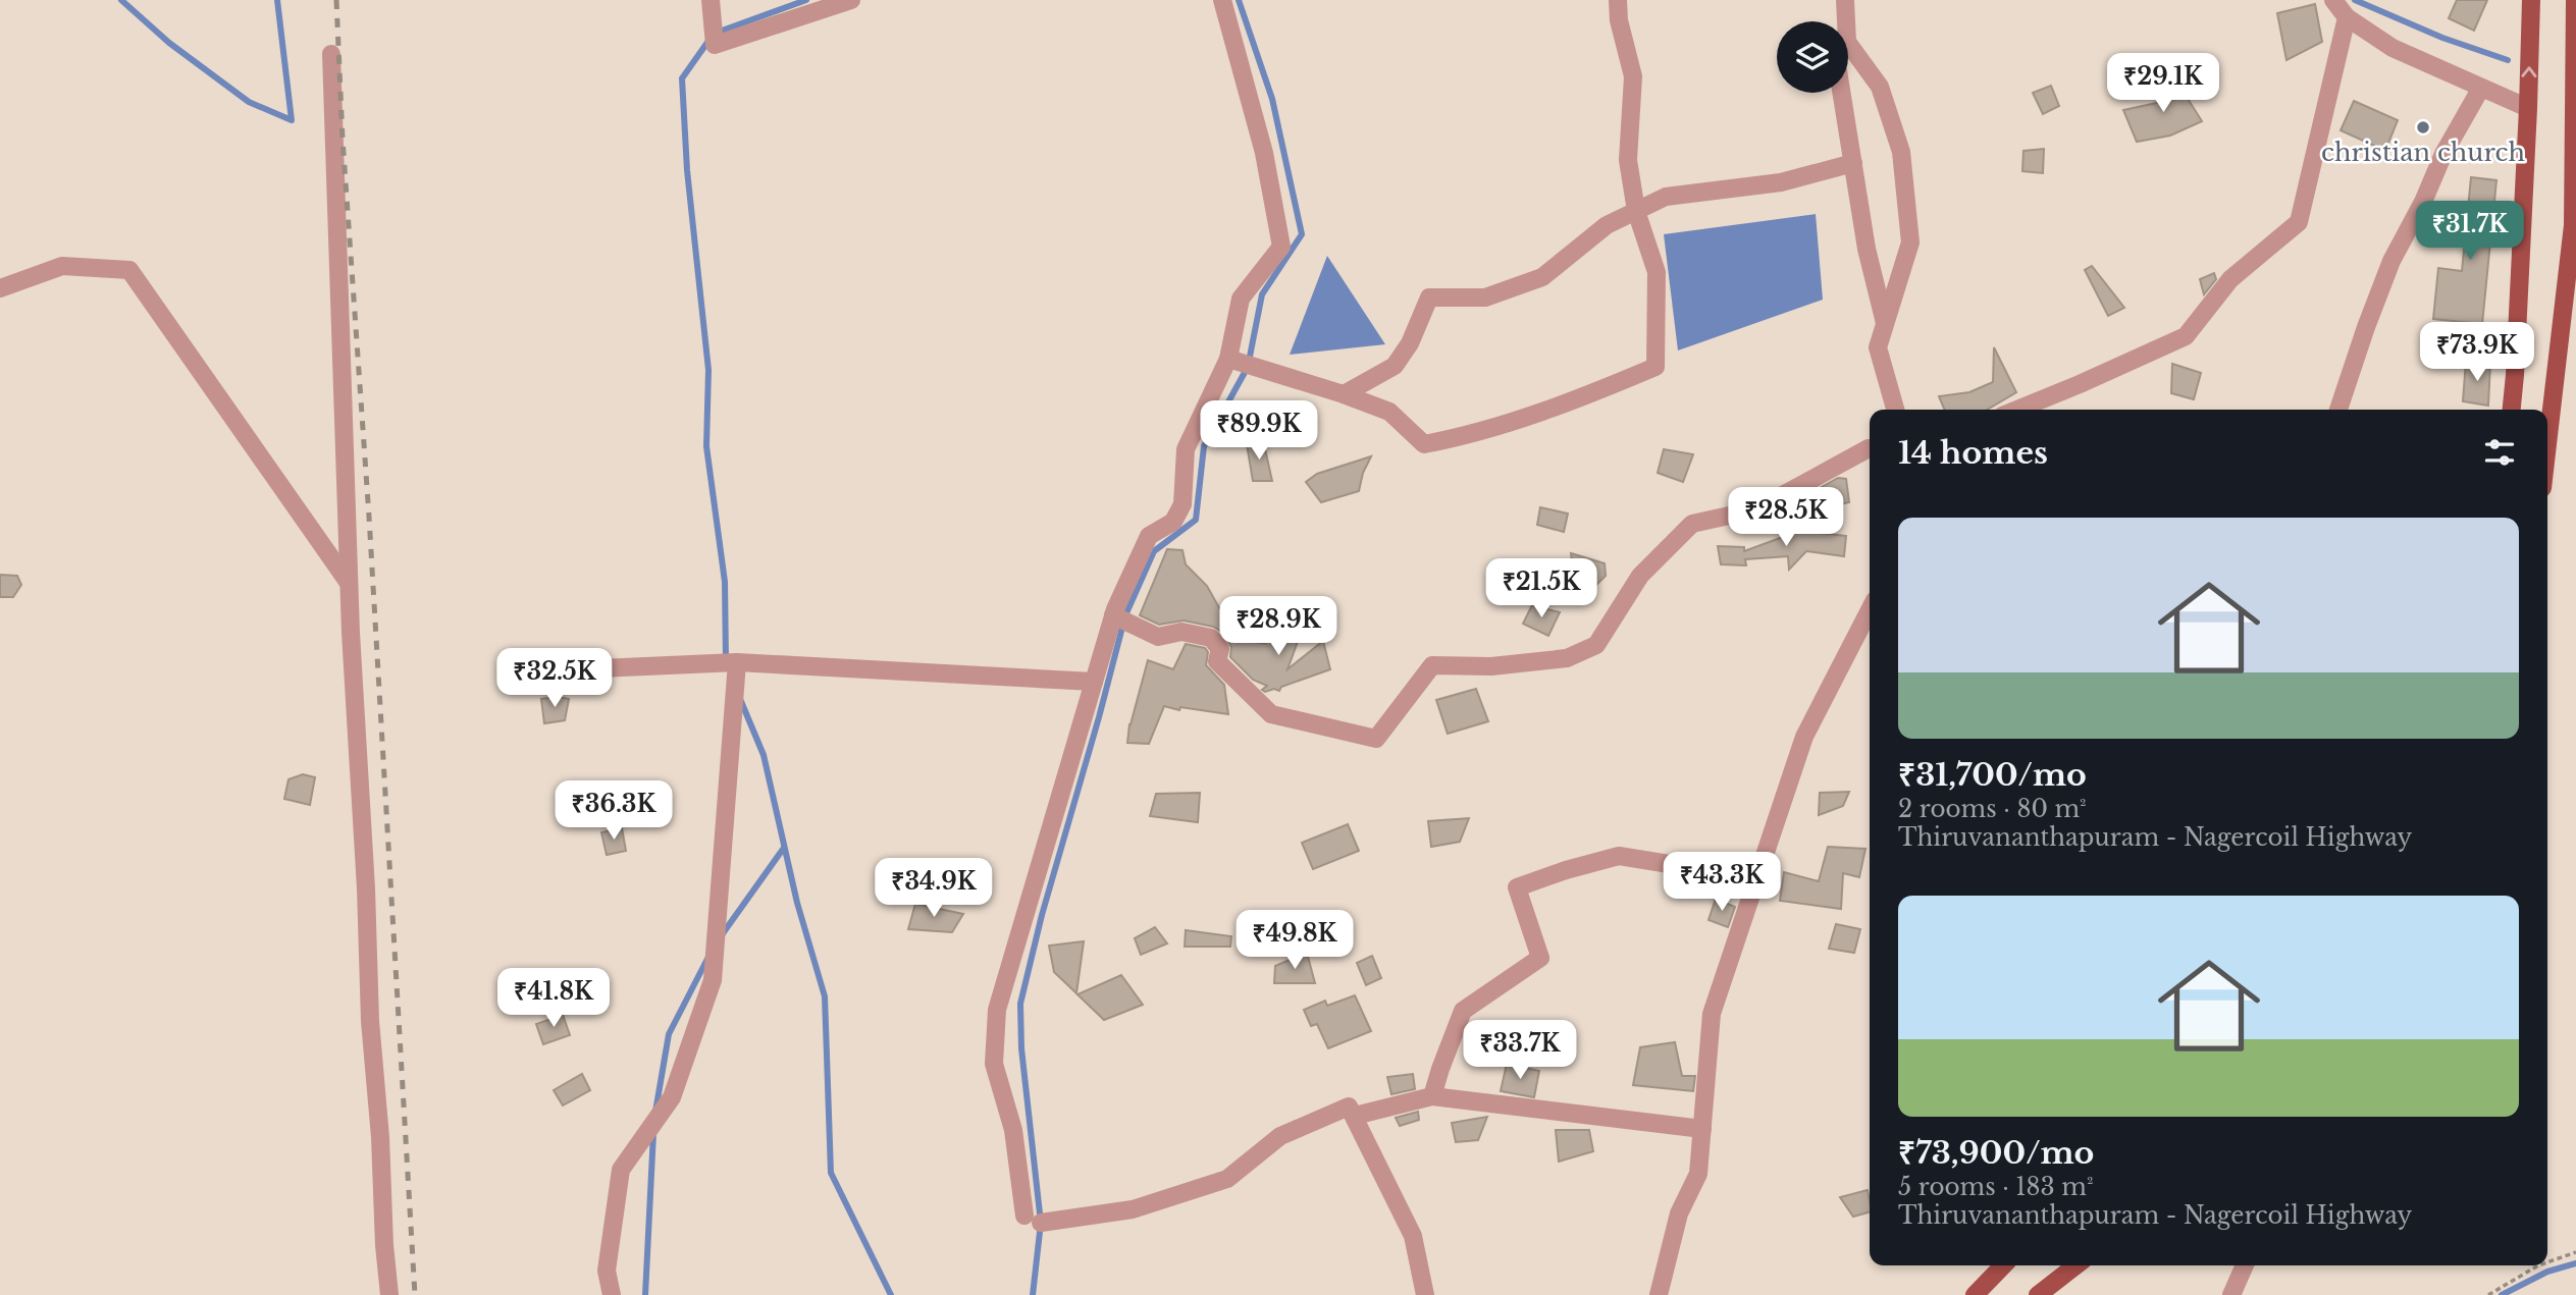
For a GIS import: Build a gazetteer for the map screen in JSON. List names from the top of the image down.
{
  "places": ["christian church"],
  "page": {
    "price": [
      "₹29.1K",
      "₹31.7K",
      "₹73.9K",
      "₹89.9K",
      "₹28.5K",
      "₹21.5K",
      "₹28.9K",
      "₹32.5K",
      "₹36.3K",
      "₹43.3K",
      "₹34.9K",
      "₹49.8K",
      "₹41.8K",
      "₹33.7K"
    ],
    "heading": "14 homes",
    "list": [
      {
        "name": "₹31,700/mo",
        "note": "2 rooms · 80 m² · Thiruvananthapuram - Nagercoil Highway"
      },
      {
        "name": "₹73,900/mo",
        "note": "5 rooms · 183 m² · Thiruvananthapuram - Nagercoil Highway"
      }
    ]
  }
}
